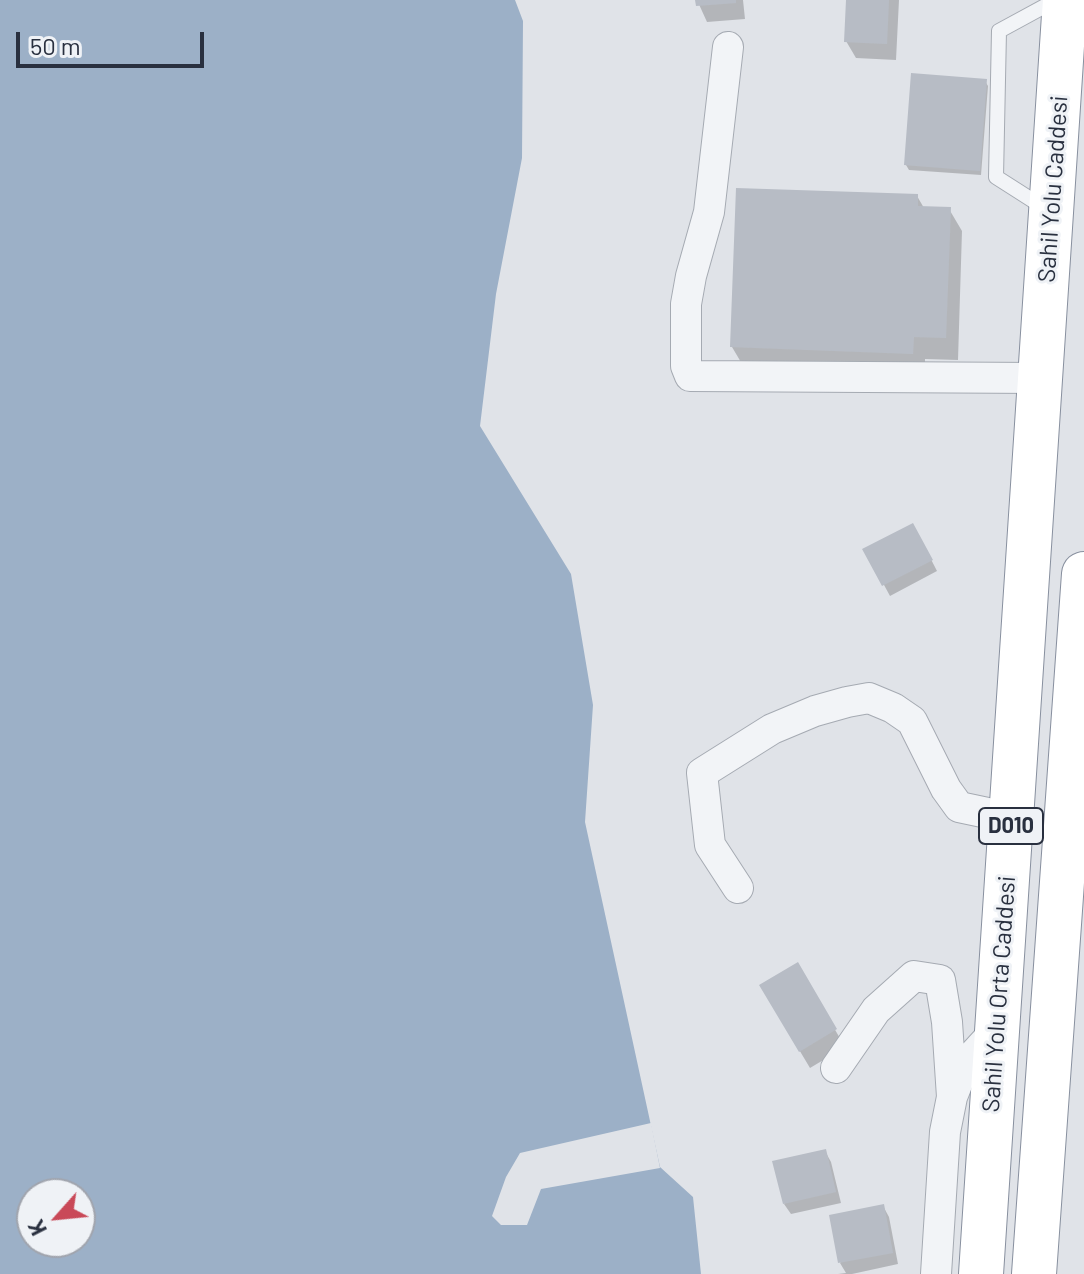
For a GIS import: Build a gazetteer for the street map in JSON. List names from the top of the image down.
{
  "streets": {
    "highway": ["Sahil Yolu Caddesi", "D010", "Sahil Yolu Orta Caddesi"]
  },
  "crossings": [
    ["Sahil Yolu Caddesi", "Sahil Yolu Orta Caddesi"]
  ],
  "scale_bar": "50 m",
  "north": "bottom left"
}
